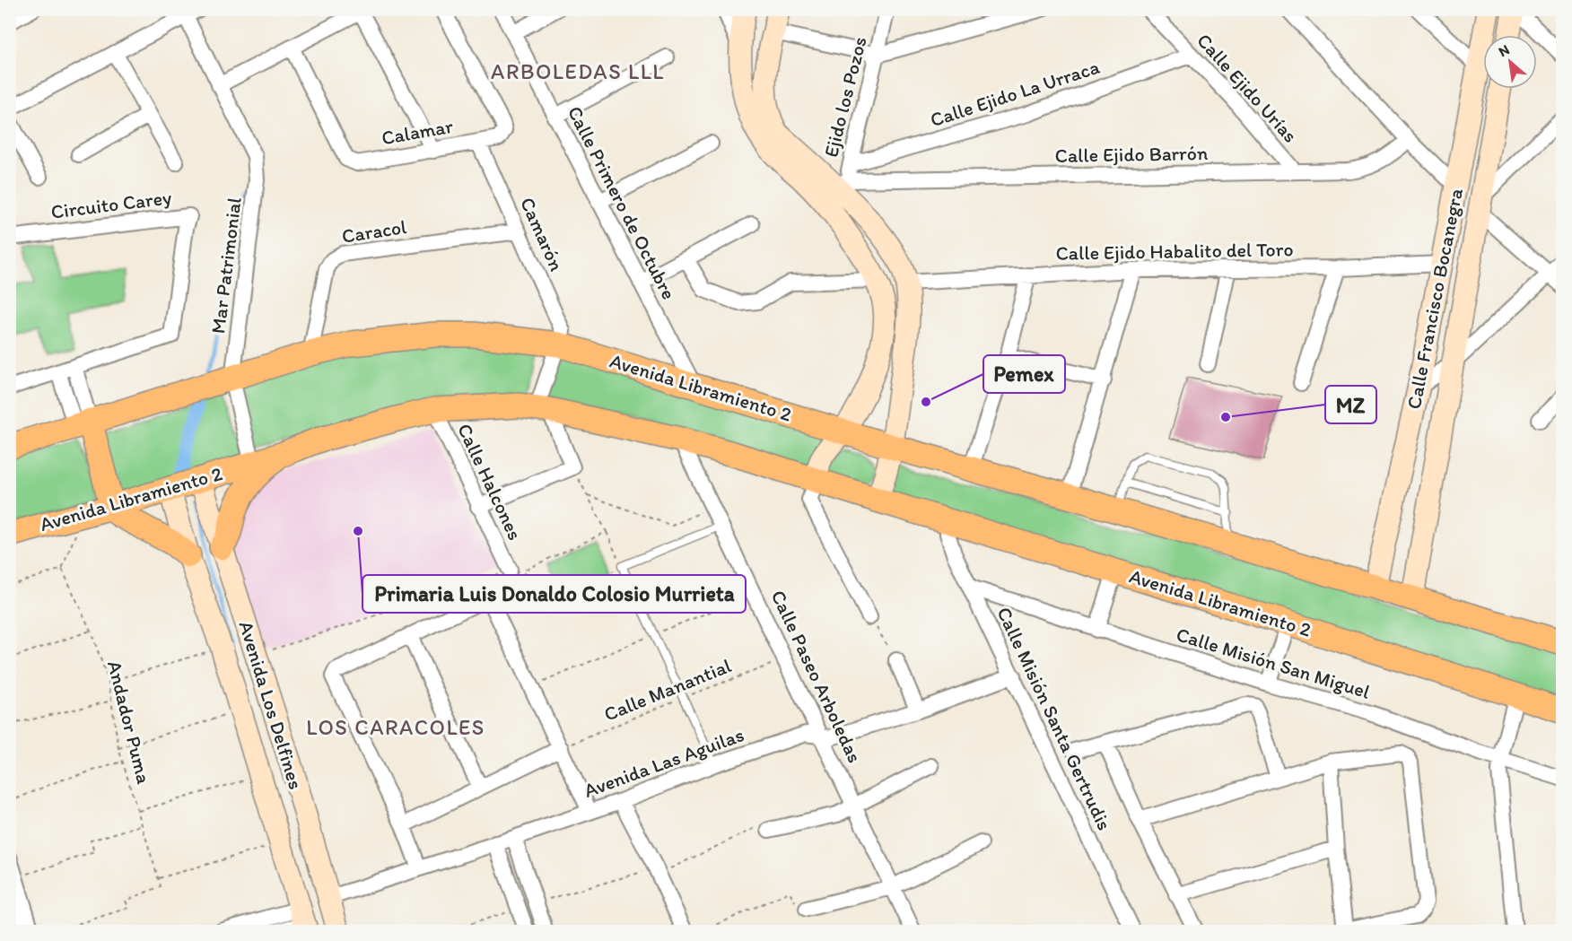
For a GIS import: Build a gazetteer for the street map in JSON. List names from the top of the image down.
{
  "streets": {
    "main road": ["Avenida Libramiento 2"],
    "street": [
      "Calle Ejido Urías",
      "Calle Ejido La Urraca",
      "Ejido los Pozos",
      "Calamar",
      "Calle Ejido Barrón",
      "Calle Primero de Octubre",
      "Circuito Carey",
      "Caracol",
      "Camarón",
      "Calle Ejido Habalito del Toro",
      "Mar Patrimonial",
      "Calle Francisco Bocanegra",
      "Calle Halcones",
      "Calle Misión San Miguel",
      "Calle Paseo Arboledas",
      "Avenida Los Delfines",
      "Calle Misión Santa Gertrudis",
      "Avenida Las Aguilas"
    ],
    "path": ["Calle Manantial", "Andador Puma"]
  },
  "crossings": [
    ["Calle Ejido Urías", "Calle Ejido La Urraca"],
    ["Calle Ejido Urías", "Calle Ejido Barrón"],
    ["Calle Ejido La Urraca", "Ejido los Pozos"],
    ["Ejido los Pozos", "Calle Ejido Barrón"],
    ["Calamar", "Camarón"],
    ["Calle Primero de Octubre", "Avenida Libramiento 2"],
    ["Caracol", "Camarón"],
    ["Caracol", "Avenida Libramiento 2"],
    ["Camarón", "Avenida Libramiento 2"],
    ["Calle Ejido Habalito del Toro", "Calle Francisco Bocanegra"],
    ["Mar Patrimonial", "Avenida Libramiento 2"],
    ["Calle Francisco Bocanegra", "Avenida Libramiento 2"],
    ["Avenida Libramiento 2", "Calle Halcones"],
    ["Avenida Libramiento 2", "Calle Paseo Arboledas"],
    ["Avenida Libramiento 2", "Avenida Los Delfines"],
    ["Avenida Libramiento 2", "Calle Misión Santa Gertrudis"],
    ["Calle Misión San Miguel", "Calle Misión Santa Gertrudis"],
    ["Calle Paseo Arboledas", "Calle Manantial"],
    ["Calle Paseo Arboledas", "Avenida Las Aguilas"],
    ["Avenida Los Delfines", "Avenida Las Aguilas"],
    ["Calle Misión Santa Gertrudis", "Avenida Las Aguilas"]
  ],
  "districts": ["ARBOLEDAS LLL", "LOS CARACOLES"],
  "places": ["Pemex", "MZ", "Primaria Luis Donaldo Colosio Murrieta"],
  "north": "top left"
}
